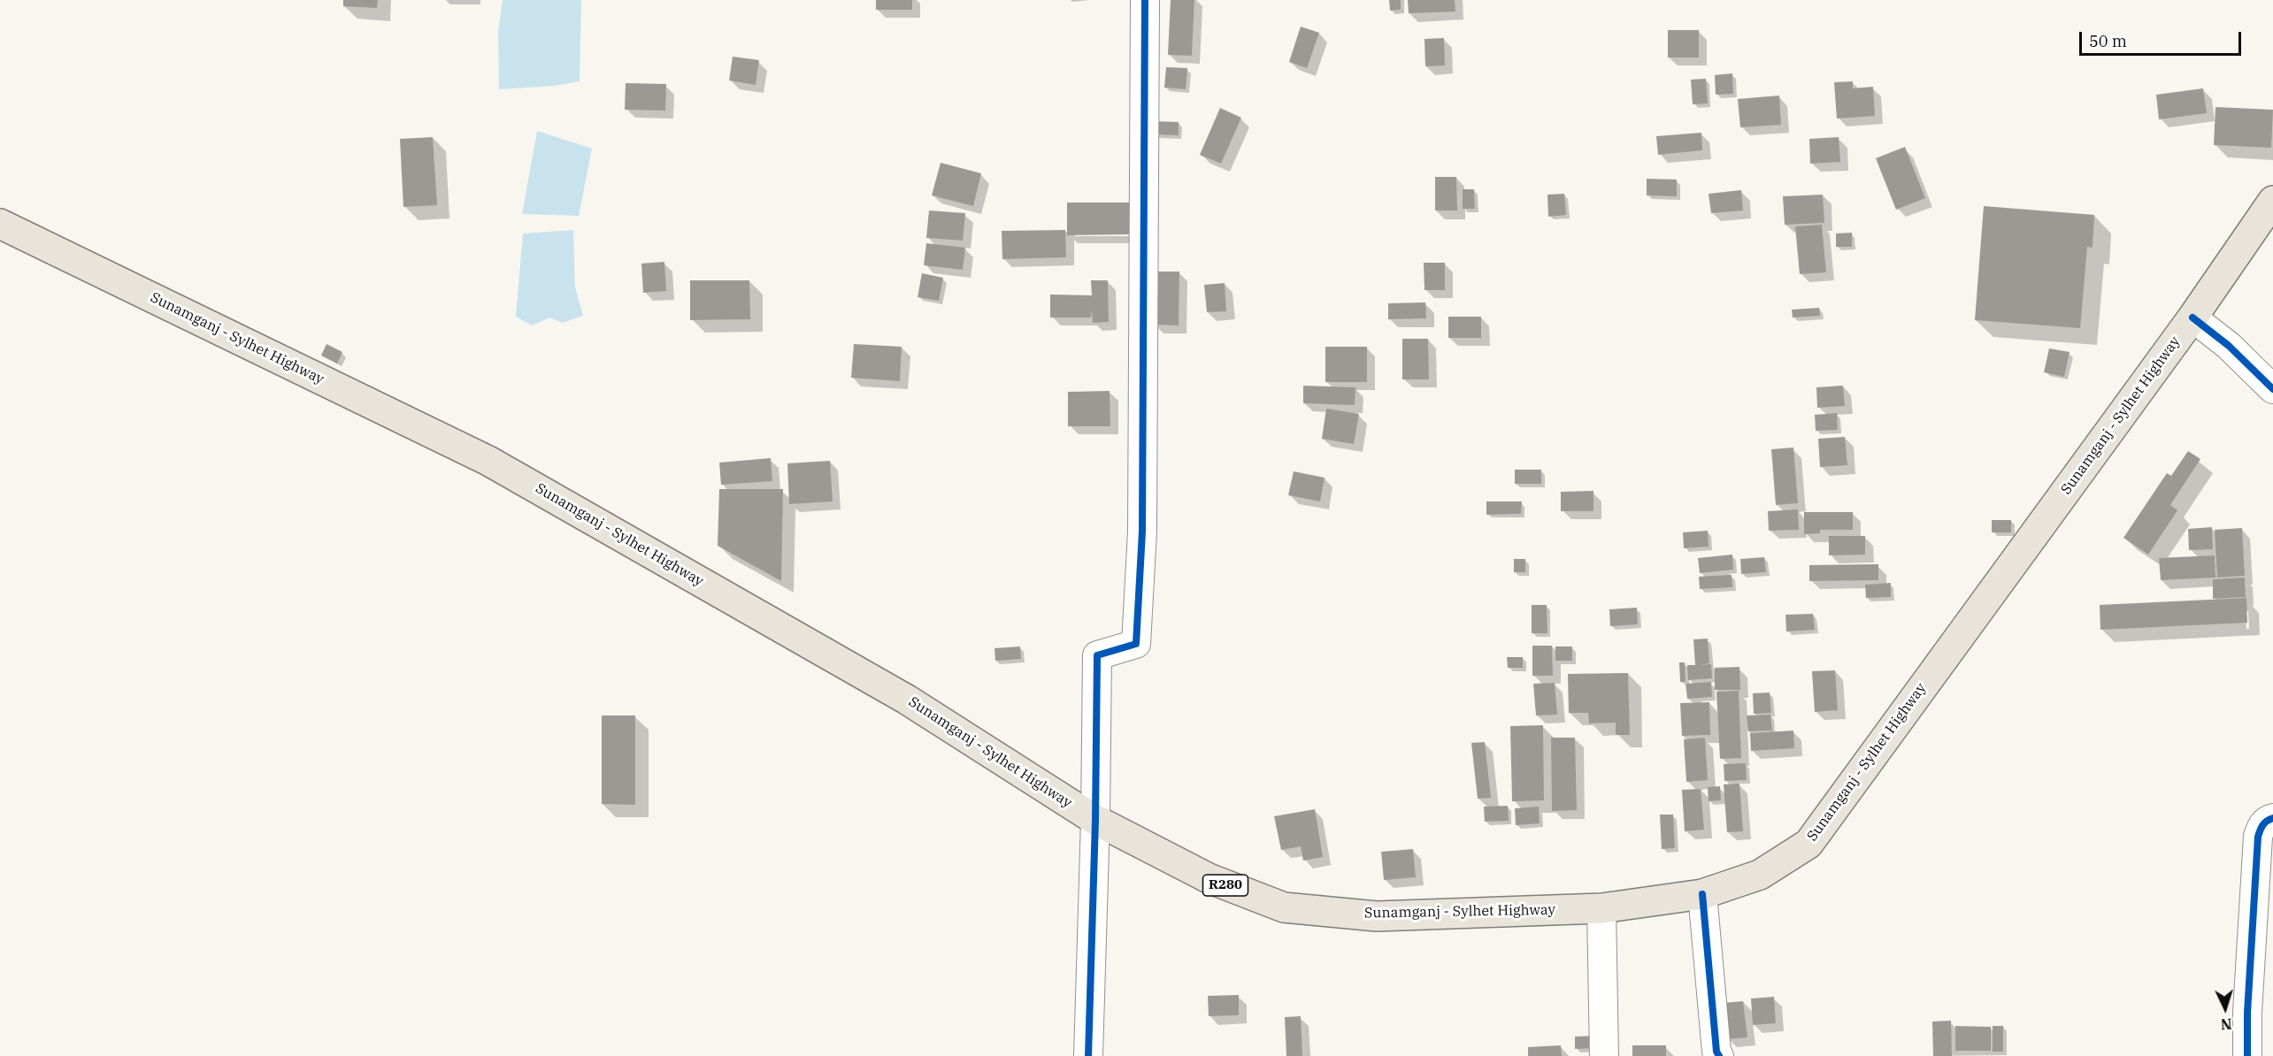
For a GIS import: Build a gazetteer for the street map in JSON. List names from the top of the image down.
{
  "streets": {
    "main road": ["Sunamganj - Sylhet Highway", "R280"]
  },
  "scale_bar": "50 m",
  "north": "bottom"
}
